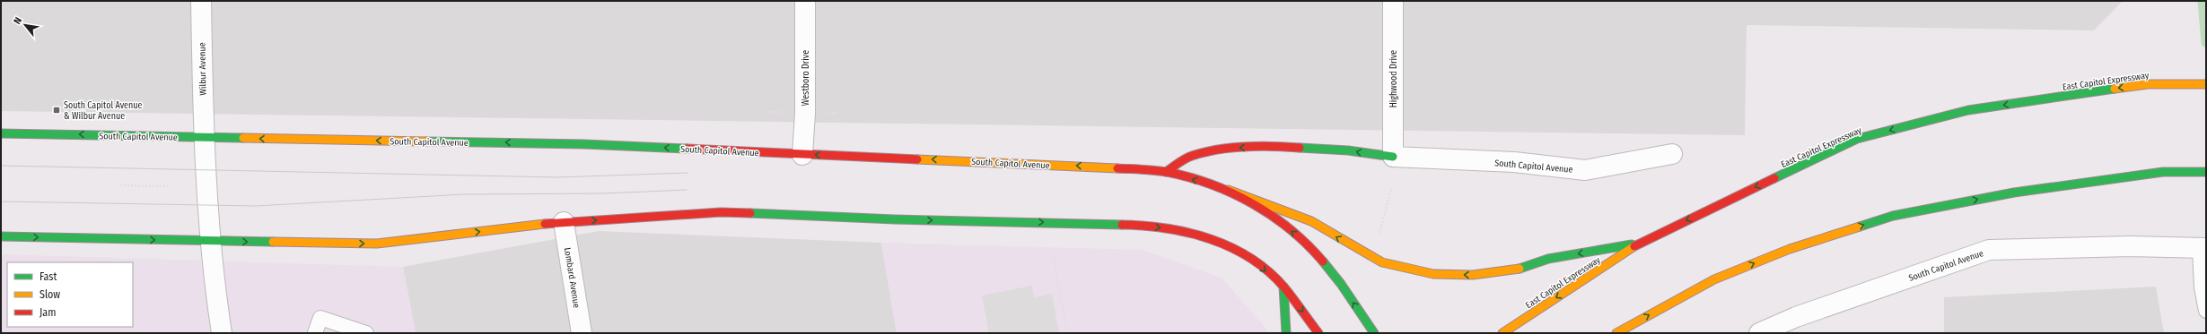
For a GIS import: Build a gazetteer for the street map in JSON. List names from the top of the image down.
{
  "streets": {
    "main road": ["East Capitol Expressway", "South Capitol Avenue"],
    "street": [
      "Wilbur Avenue",
      "Westboro Drive",
      "Highwood Drive",
      "Lombard Avenue"
    ]
  },
  "crossings": [
    ["Wilbur Avenue", "South Capitol Avenue"],
    ["Westboro Drive", "South Capitol Avenue"],
    ["Highwood Drive", "South Capitol Avenue"]
  ],
  "one_way": ["East Capitol Expressway"],
  "places": {
    "transit": ["South Capitol Avenue & Wilbur Avenue"]
  },
  "legend": ["Fast", "Slow", "Jam"],
  "north": "top left"
}
